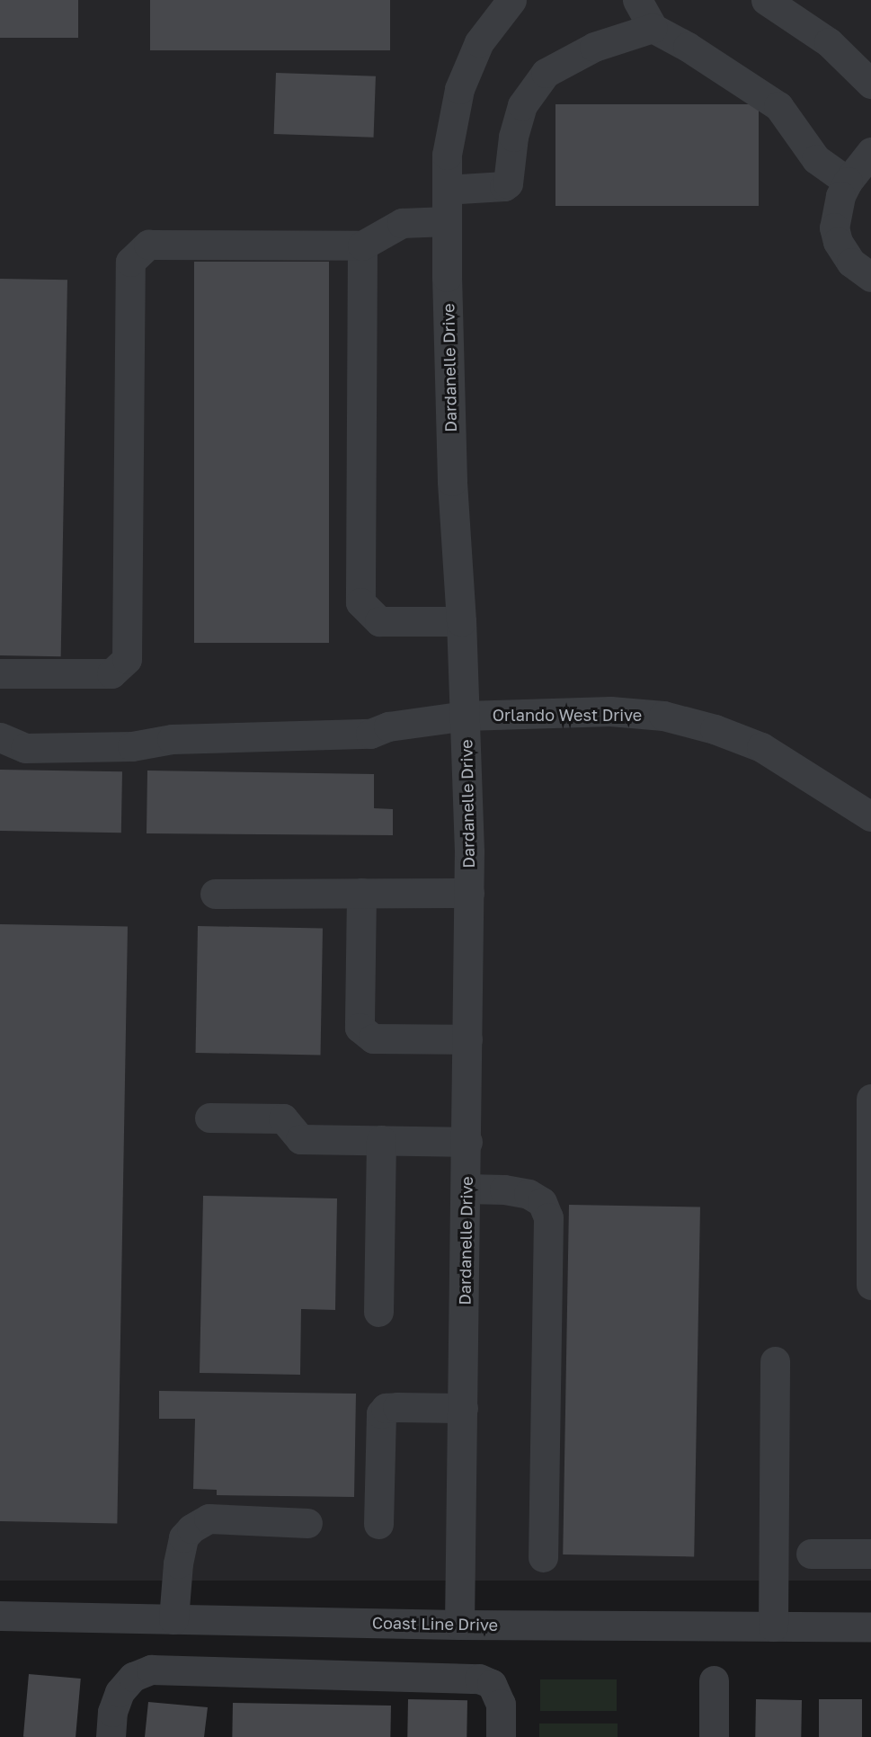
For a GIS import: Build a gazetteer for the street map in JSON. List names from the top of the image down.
{
  "streets": {
    "street": ["Dardanelle Drive", "Orlando West Drive", "Coast Line Drive"]
  },
  "crossings": [
    ["Dardanelle Drive", "Orlando West Drive"],
    ["Dardanelle Drive", "Coast Line Drive"]
  ]
}
